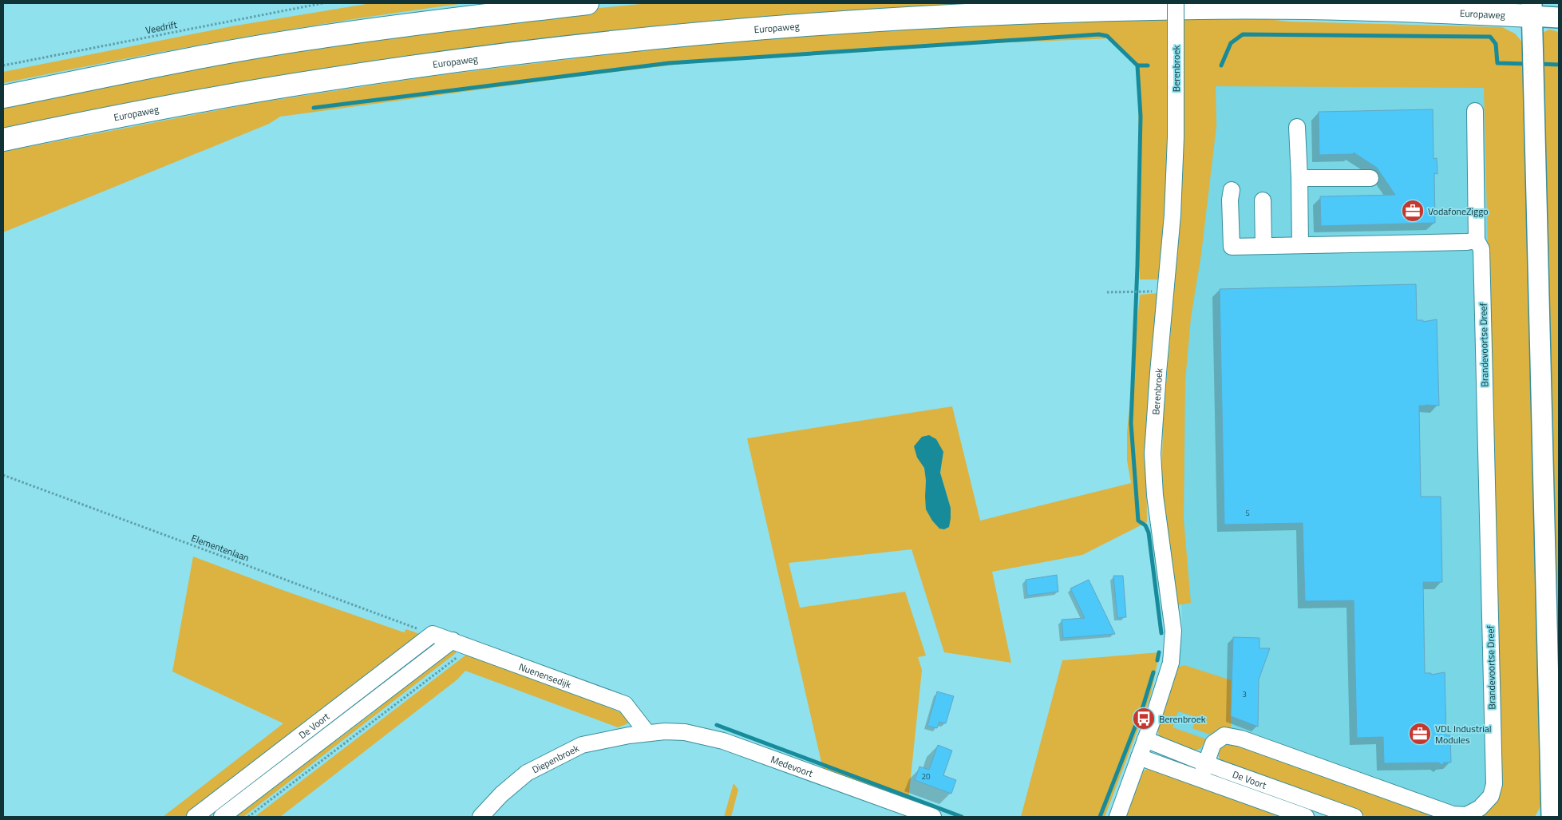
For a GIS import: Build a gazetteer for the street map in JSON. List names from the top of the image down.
{
  "streets": {
    "highway": ["Europaweg"],
    "street": [
      "Berenbroek",
      "Brandevoortse Dreef",
      "Nuenensedijk",
      "De Voort",
      "Diepenbroek",
      "Medevoort"
    ],
    "path": ["Veedrift", "Elementenlaan"]
  },
  "crossings": [
    ["Berenbroek", "De Voort"],
    ["Brandevoortse Dreef", "De Voort"],
    ["Elementenlaan", "Nuenensedijk"],
    ["Elementenlaan", "De Voort"],
    ["Nuenensedijk", "De Voort"],
    ["Nuenensedijk", "Diepenbroek"],
    ["Nuenensedijk", "Medevoort"],
    ["Diepenbroek", "Medevoort"]
  ],
  "places": {
    "office": ["VodafoneZiggo", "VDL Industrial Modules"],
    "bus stop": ["Berenbroek"]
  },
  "house_numbers": ["5", "3", "20"]
}
